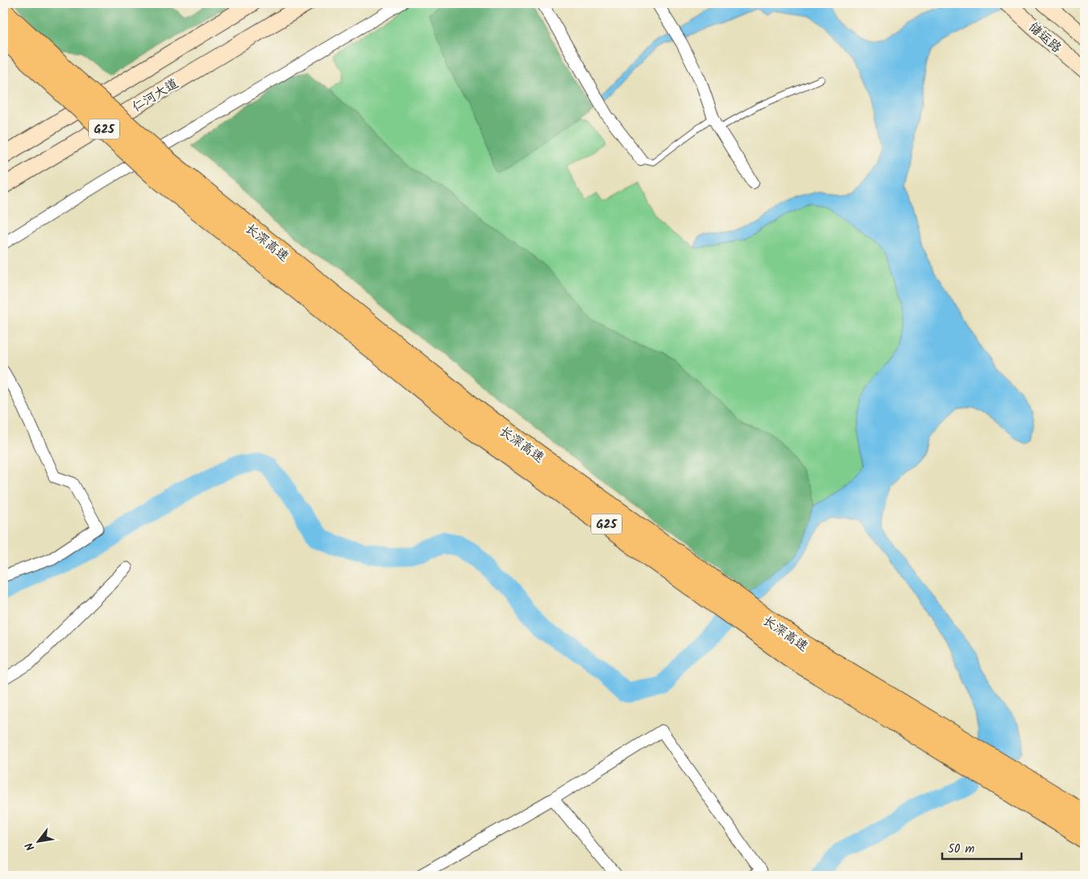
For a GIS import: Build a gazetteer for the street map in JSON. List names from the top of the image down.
{
  "streets": {
    "highway": ["G25", "长深高速"],
    "main road": ["储运路", "仁河大道"]
  },
  "scale_bar": "50 m",
  "north": "bottom left"
}
